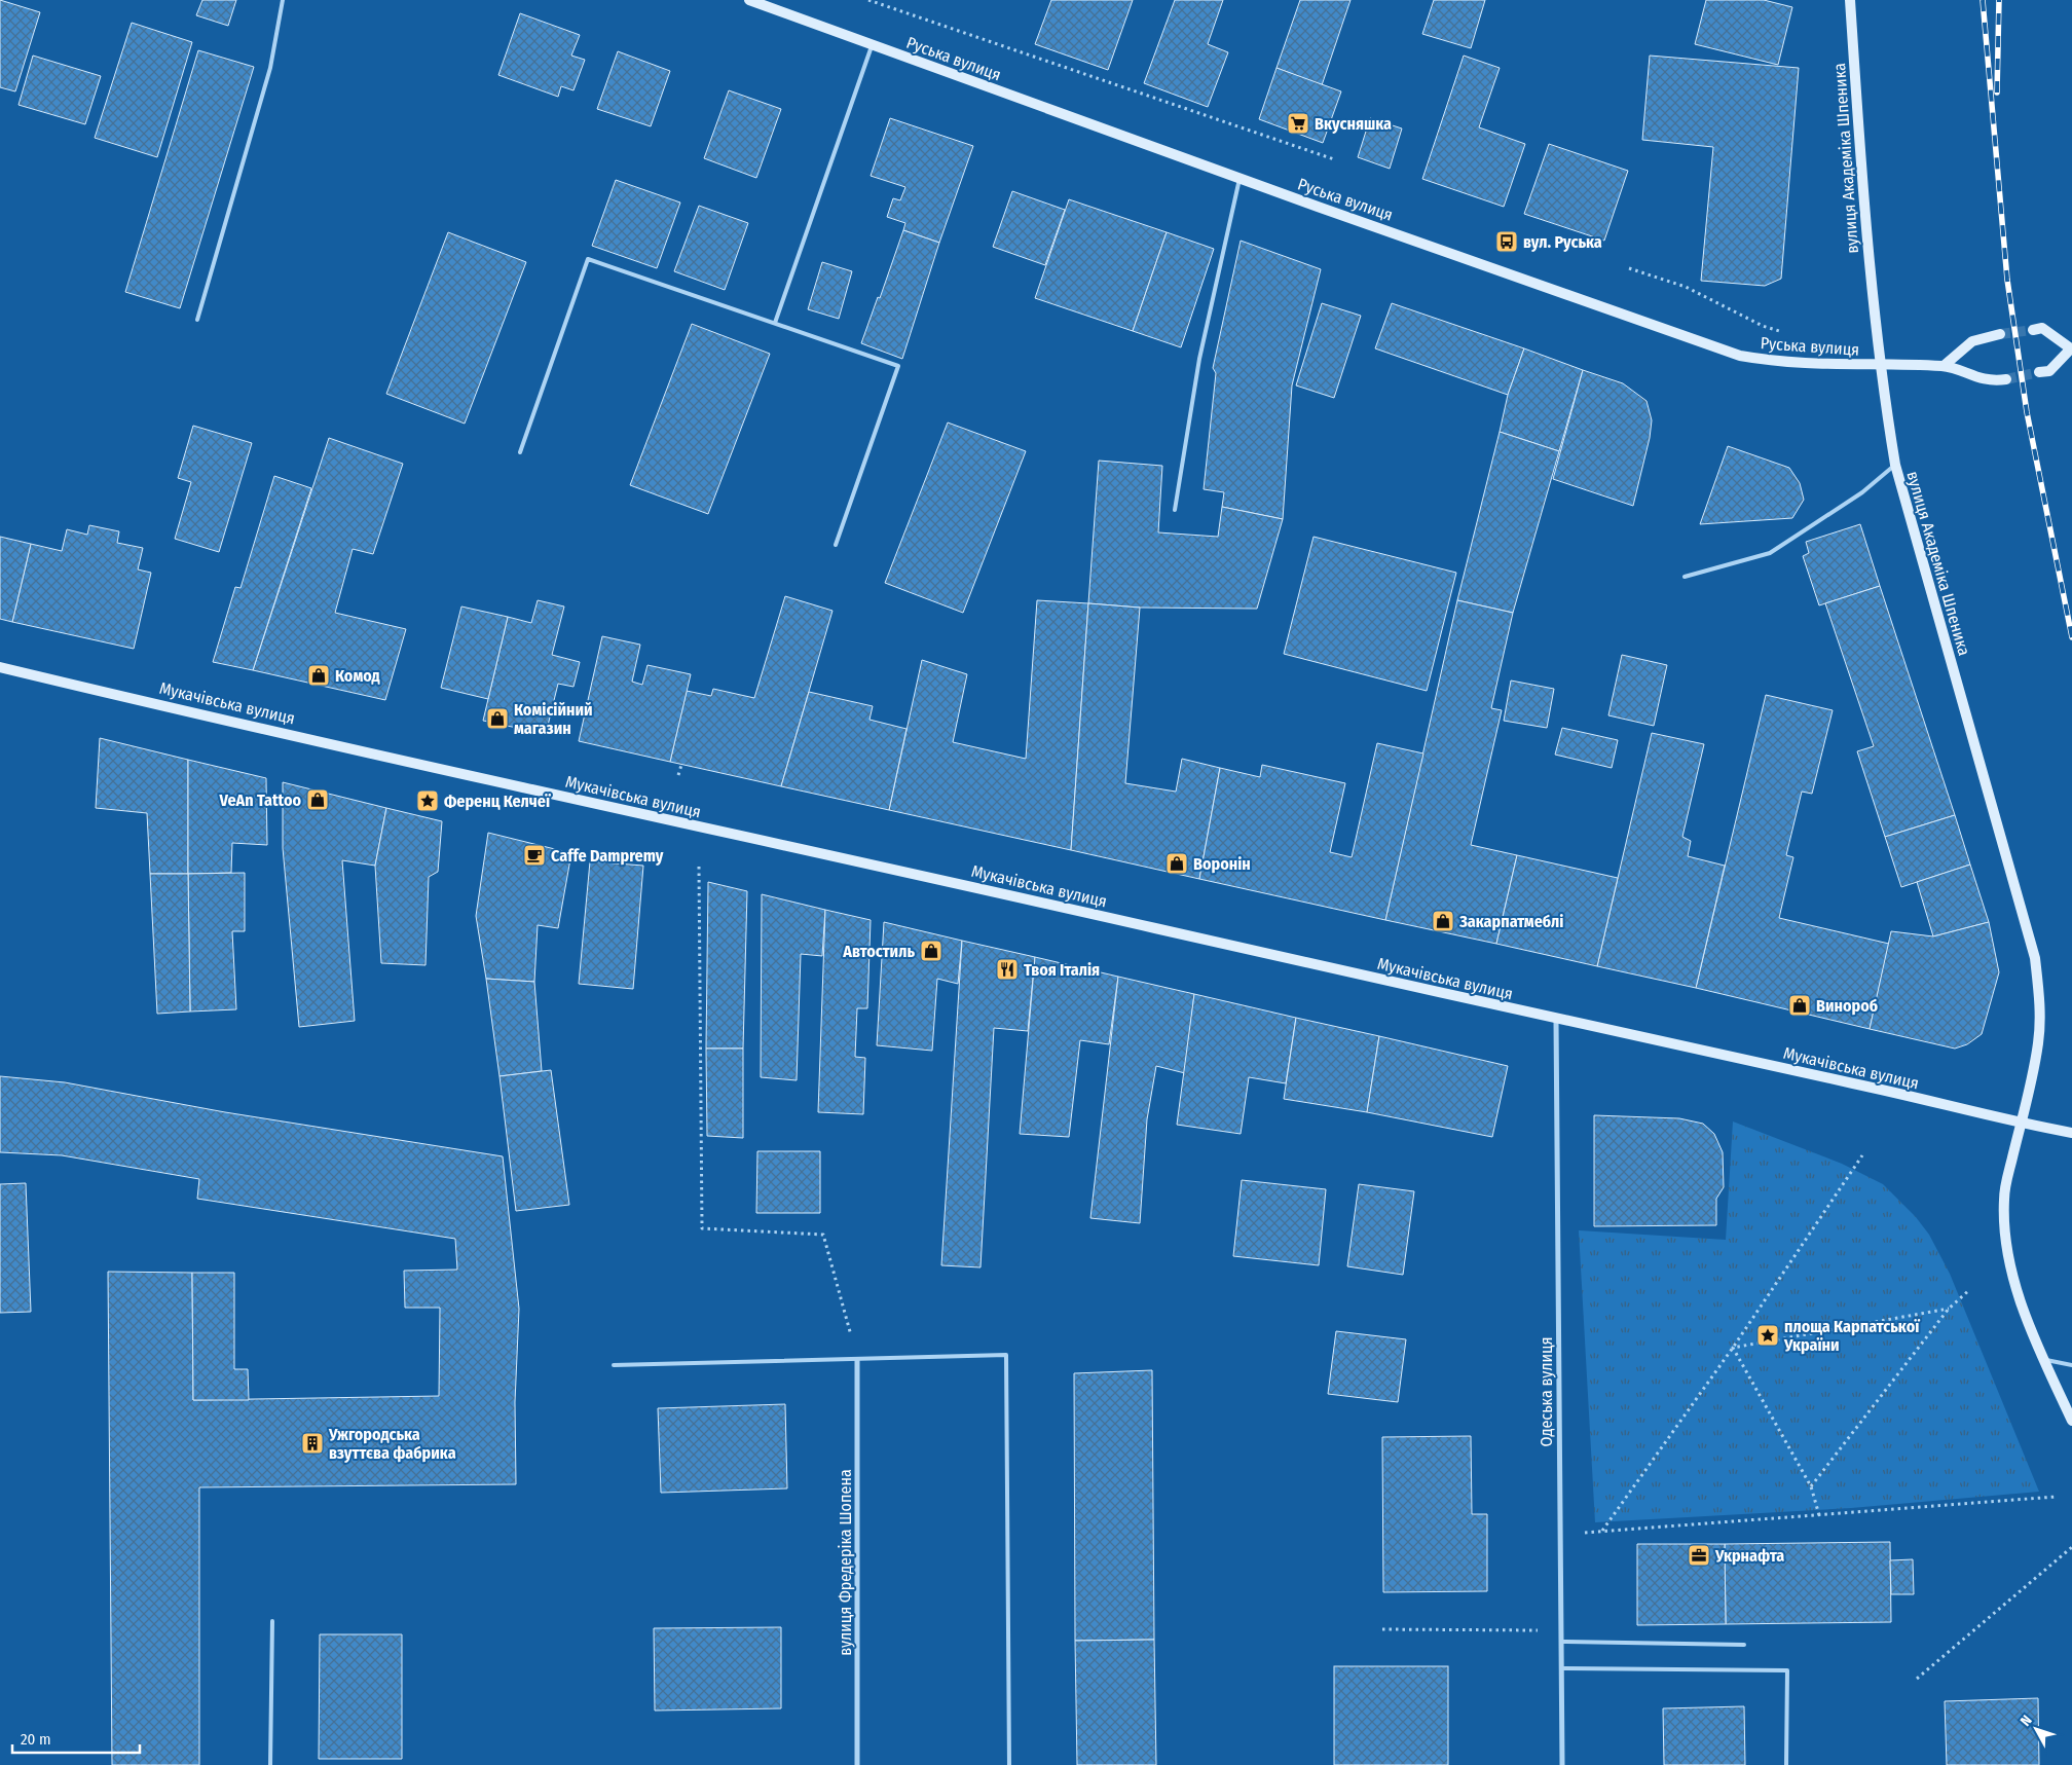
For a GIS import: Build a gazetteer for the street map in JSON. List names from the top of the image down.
{
  "streets": {
    "main road": ["Руська вулиця", "вулиця Академіка Шпеника", "Мукачівська вулиця"],
    "street": ["Одеська вулиця", "вулиця Фредеріка Шопена"]
  },
  "crossings": [
    ["Руська вулиця", "вулиця Академіка Шпеника"],
    ["вулиця Академіка Шпеника", "Мукачівська вулиця"],
    ["Мукачівська вулиця", "Одеська вулиця"]
  ],
  "places": {
    "supermarket": ["Вкусняшка"],
    "bus stop": ["вул. Руська"],
    "shop": [
      "Комод",
      "Комісійний магазин",
      "VeAn Tattoo",
      "Воронін",
      "Закарпатмеблі",
      "Автостиль",
      "Винороб"
    ],
    "place": ["Ференц Келчеї", "площа Карпатської України"],
    "cafe": ["Caffe Dampremy"],
    "restaurant": ["Твоя Італія"],
    "building": ["Ужгородська взуттєва фабрика"],
    "office": ["Укрнафта"]
  },
  "scale_bar": "20 m",
  "north": "top left"
}
